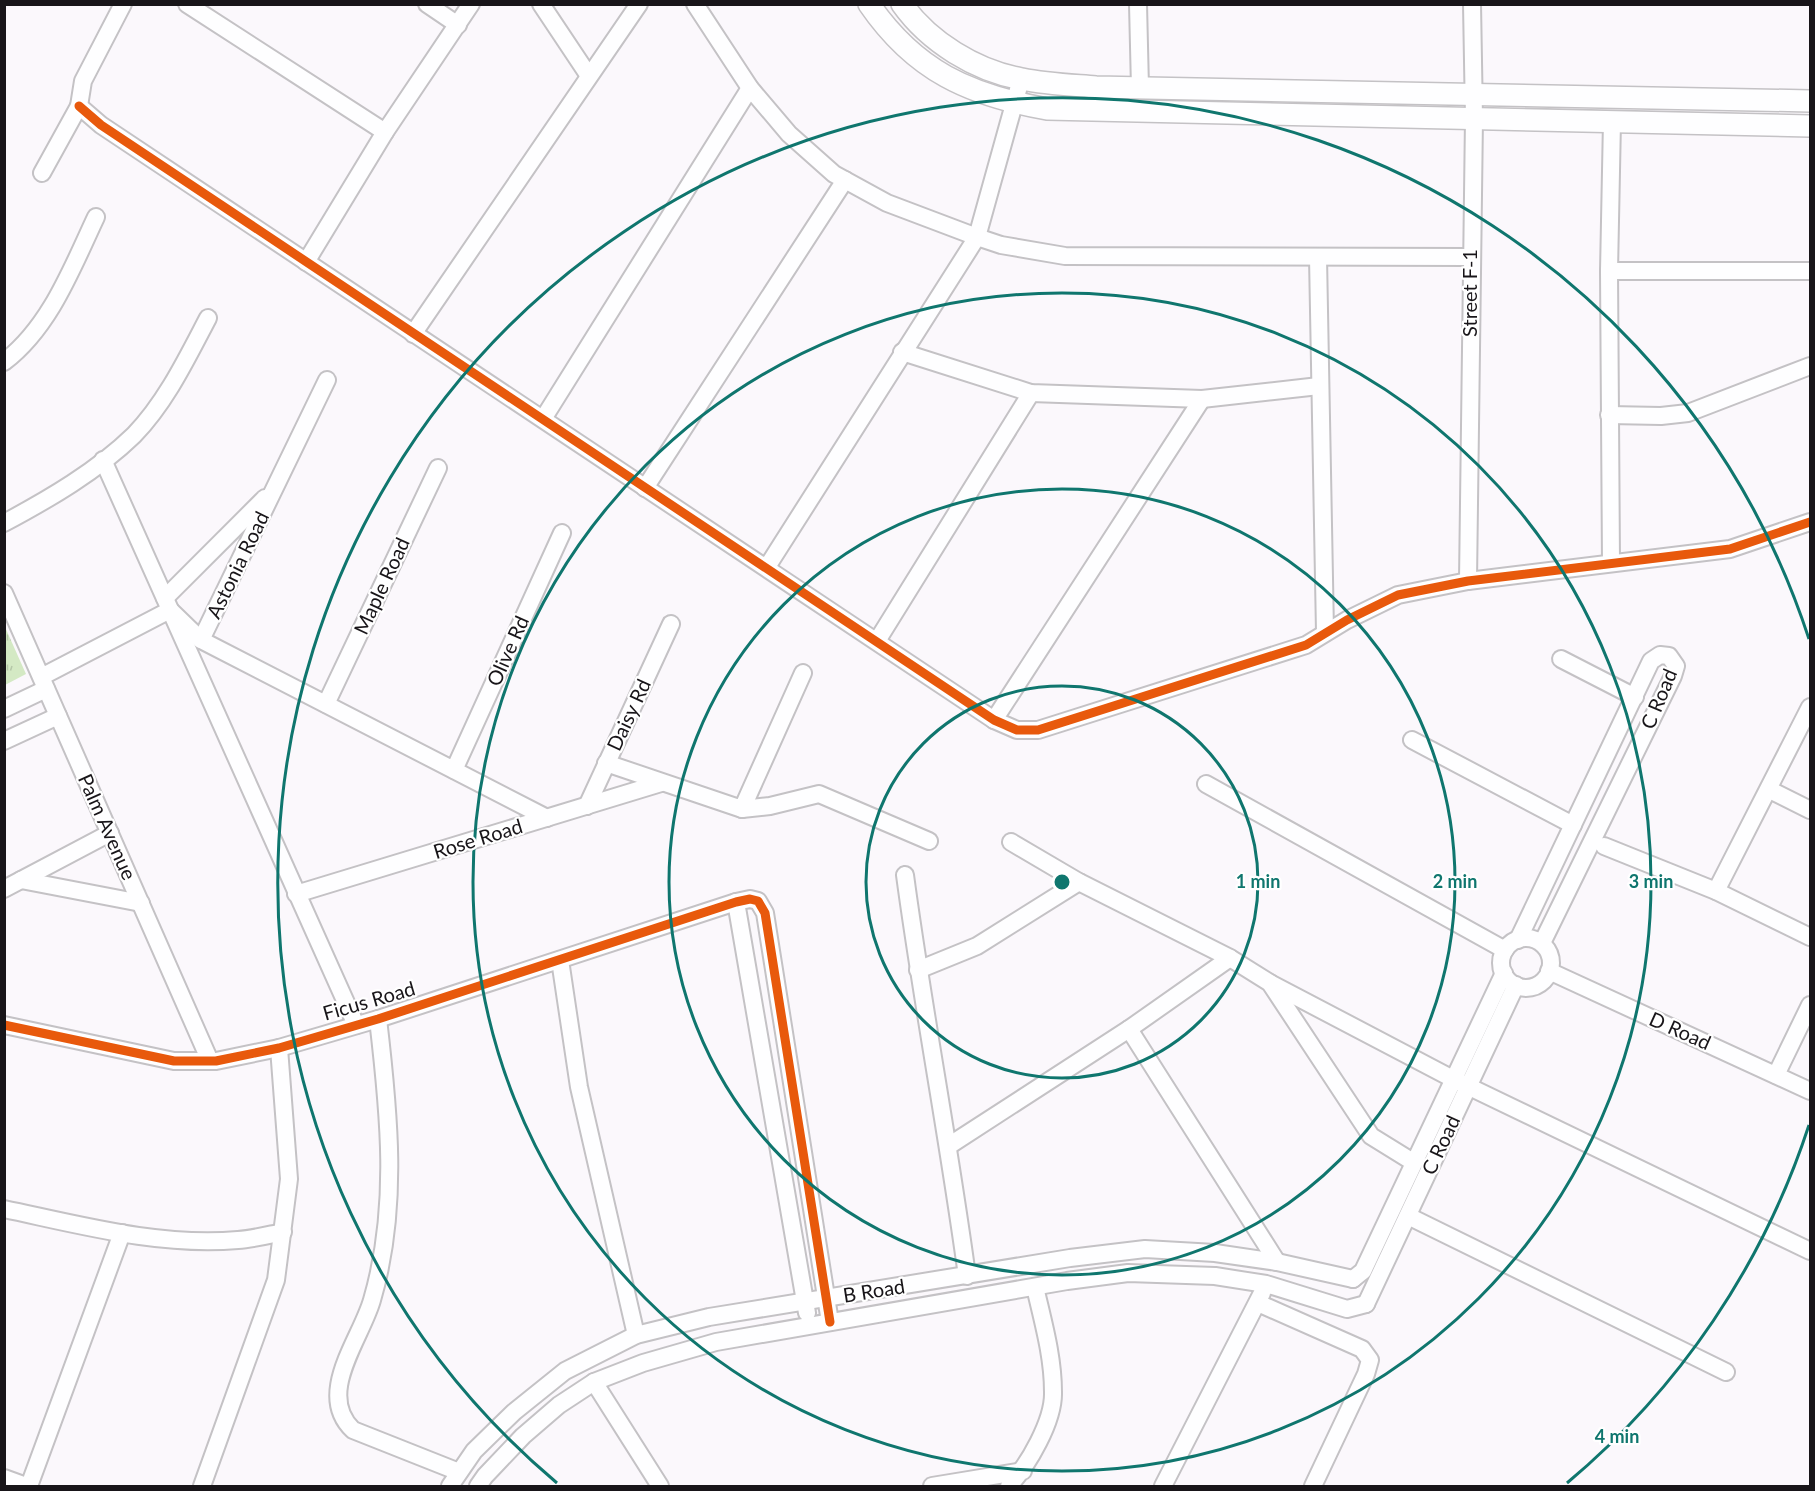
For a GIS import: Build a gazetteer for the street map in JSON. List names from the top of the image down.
{
  "streets": {
    "street": [
      "Street F-1",
      "Astonia Road",
      "Maple Road",
      "Olive Rd",
      "C Road",
      "Daisy Rd",
      "Palm Avenue",
      "Rose Road",
      "Ficus Road",
      "D Road",
      "B Road"
    ]
  },
  "crossings": [
    ["Astonia Road", "Palm Avenue"],
    ["C Road", "D Road"],
    ["C Road", "B Road"],
    ["Daisy Rd", "Rose Road"],
    ["Palm Avenue", "Ficus Road"]
  ],
  "rings": [
    "1 min",
    "2 min",
    "3 min",
    "4 min"
  ]
}
